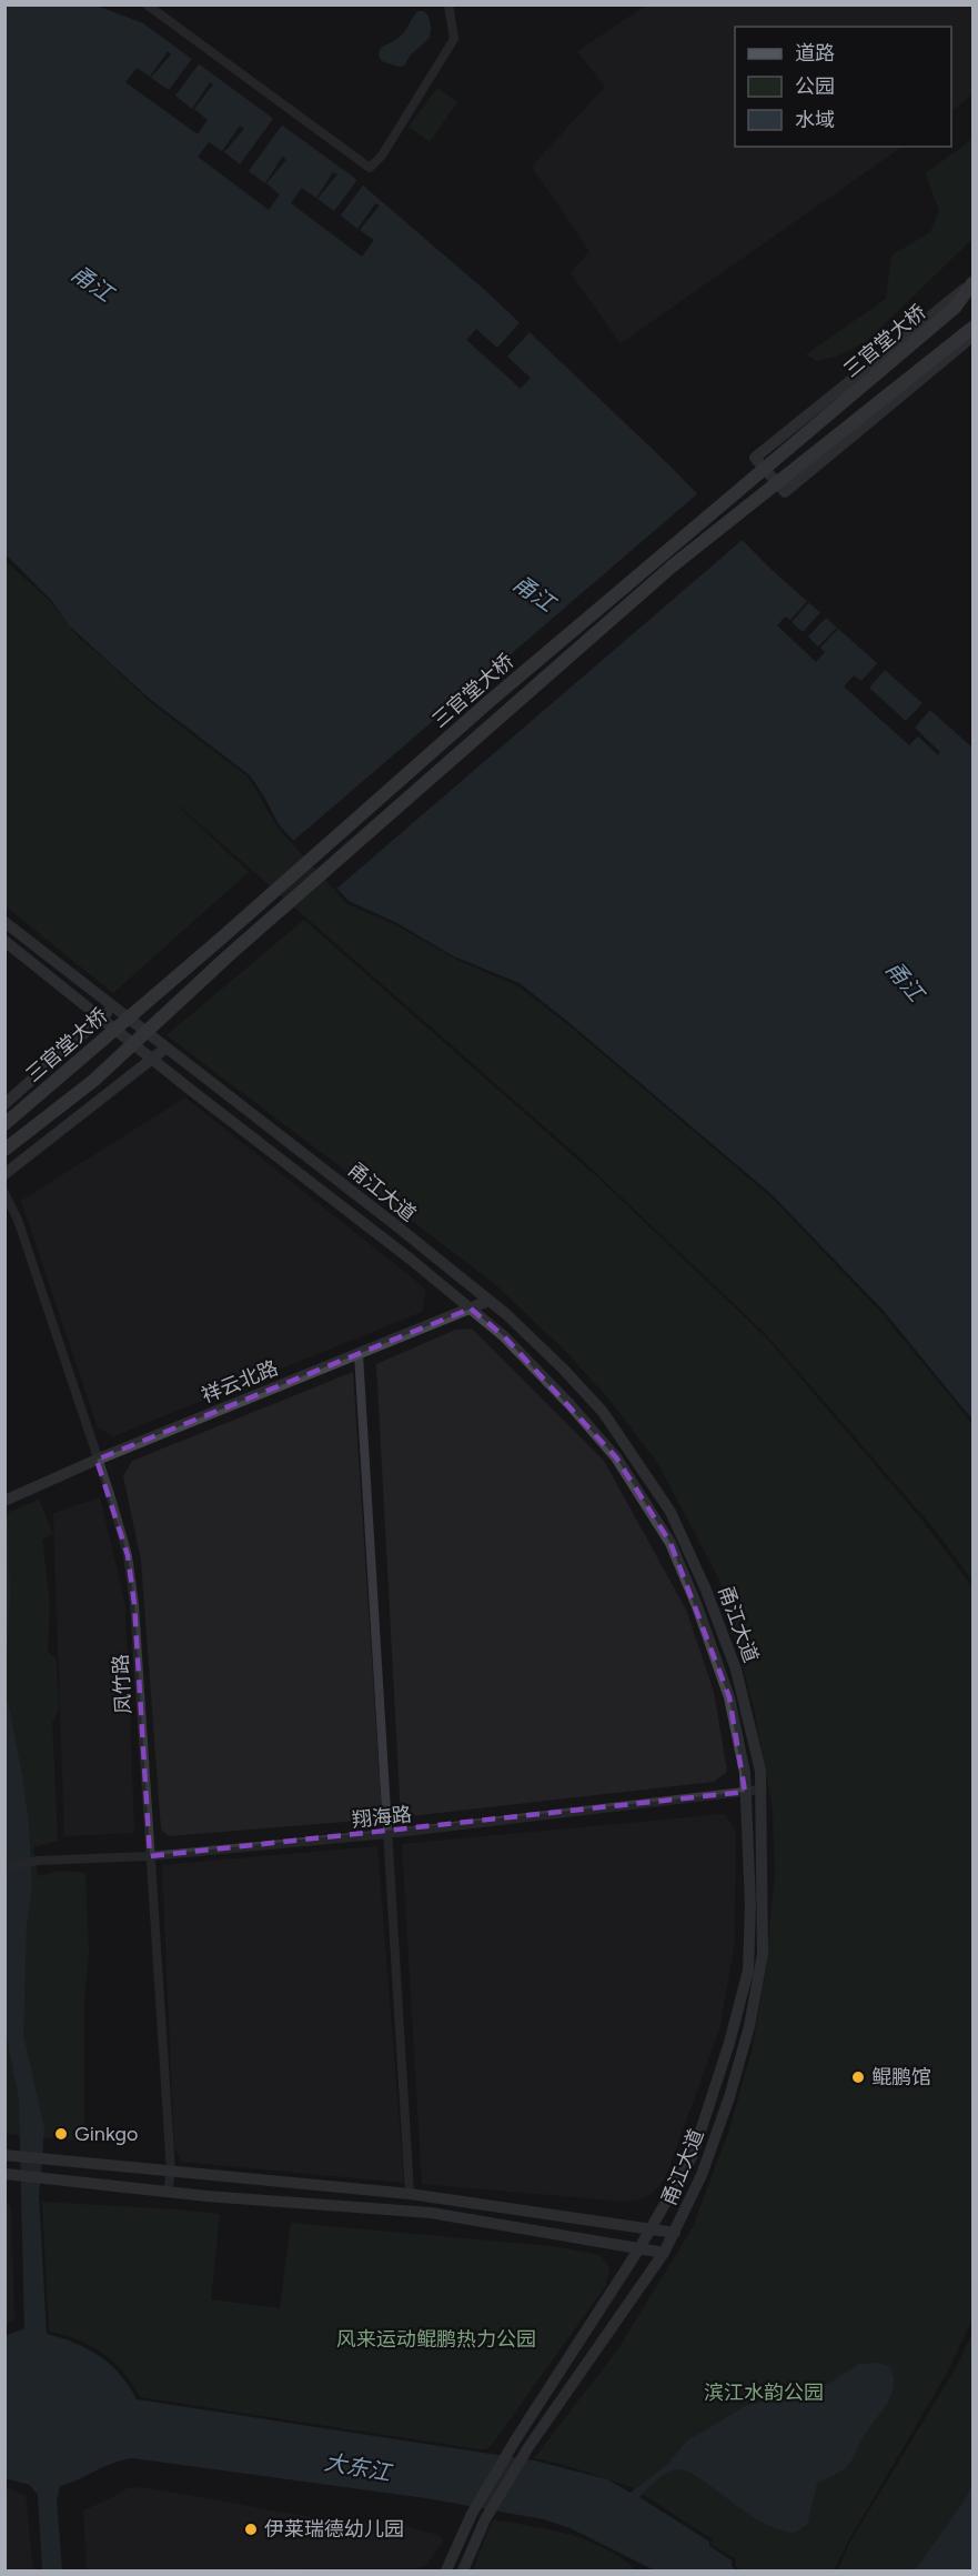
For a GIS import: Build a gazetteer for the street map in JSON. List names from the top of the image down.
{
  "streets": {
    "main road": ["三官堂大桥", "甬江大道", "祥云北路"],
    "street": ["凤竹路", "翔海路"]
  },
  "crossings": [
    ["甬江大道", "祥云北路"],
    ["甬江大道", "翔海路"],
    ["祥云北路", "凤竹路"],
    ["凤竹路", "翔海路"]
  ],
  "water": ["甬江", "大东江"],
  "parks": ["风来运动鲲鹏热力公园", "滨江水韵公园"],
  "places": ["鲲鹏馆", "Ginkgo", "伊莱瑞德幼儿园"],
  "legend": ["道路", "公园", "水域"]
}
